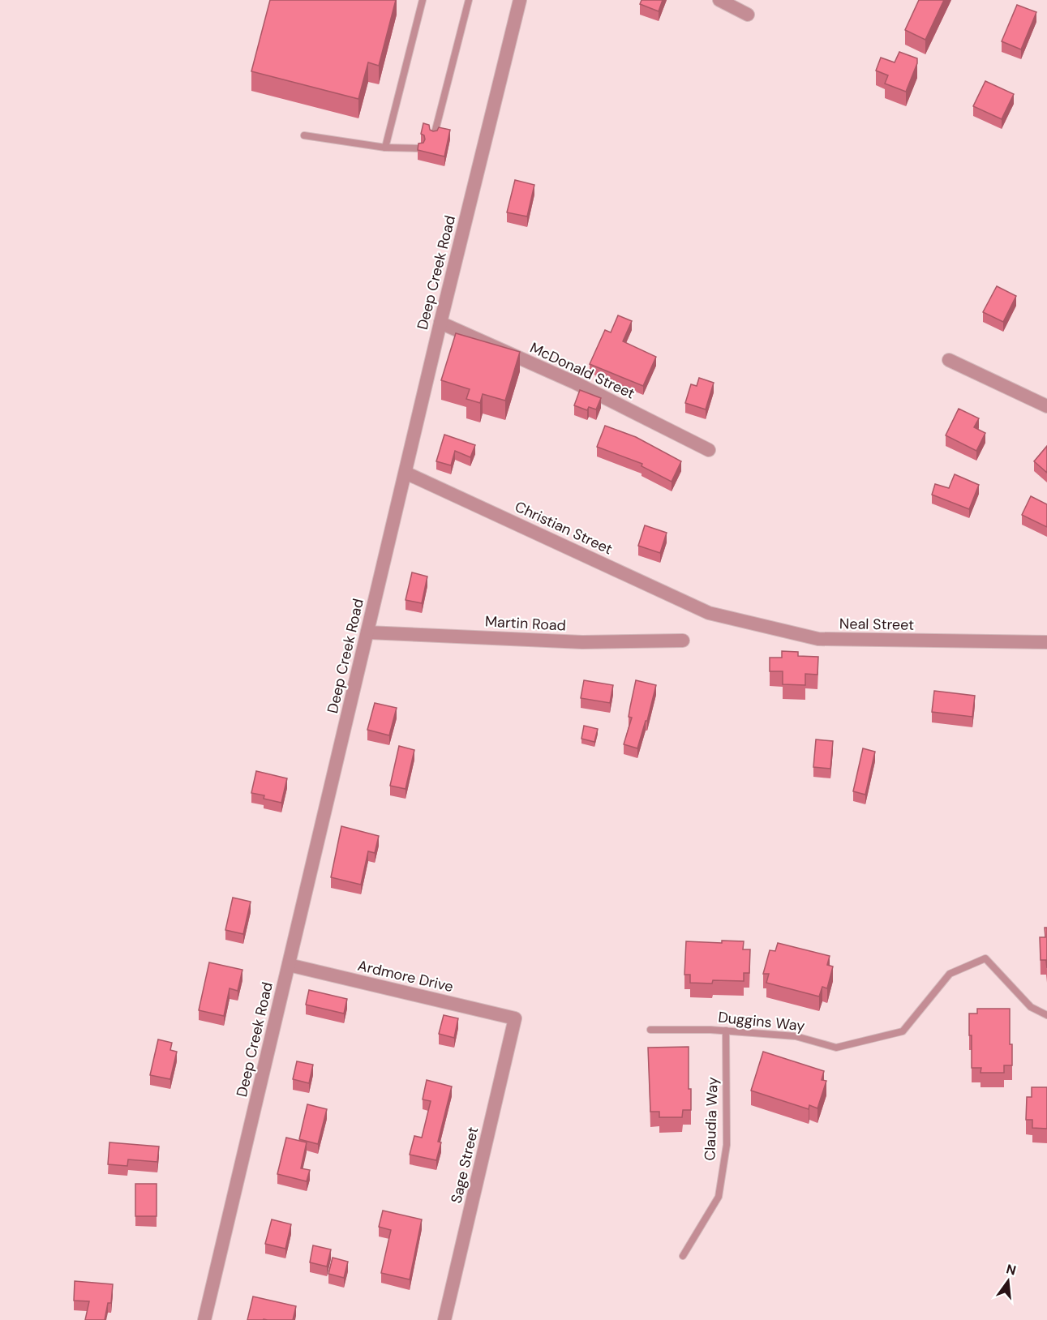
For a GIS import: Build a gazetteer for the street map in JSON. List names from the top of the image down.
{
  "streets": {
    "street": [
      "Deep Creek Road",
      "McDonald Street",
      "Christian Street",
      "Martin Road",
      "Neal Street",
      "Ardmore Drive",
      "Sage Street"
    ],
    "lane": ["Duggins Way", "Claudia Way"]
  },
  "crossings": [
    ["Deep Creek Road", "McDonald Street"],
    ["Deep Creek Road", "Christian Street"],
    ["Deep Creek Road", "Martin Road"],
    ["Deep Creek Road", "Ardmore Drive"],
    ["Christian Street", "Neal Street"],
    ["Ardmore Drive", "Sage Street"],
    ["Duggins Way", "Claudia Way"]
  ],
  "north": "top"
}
